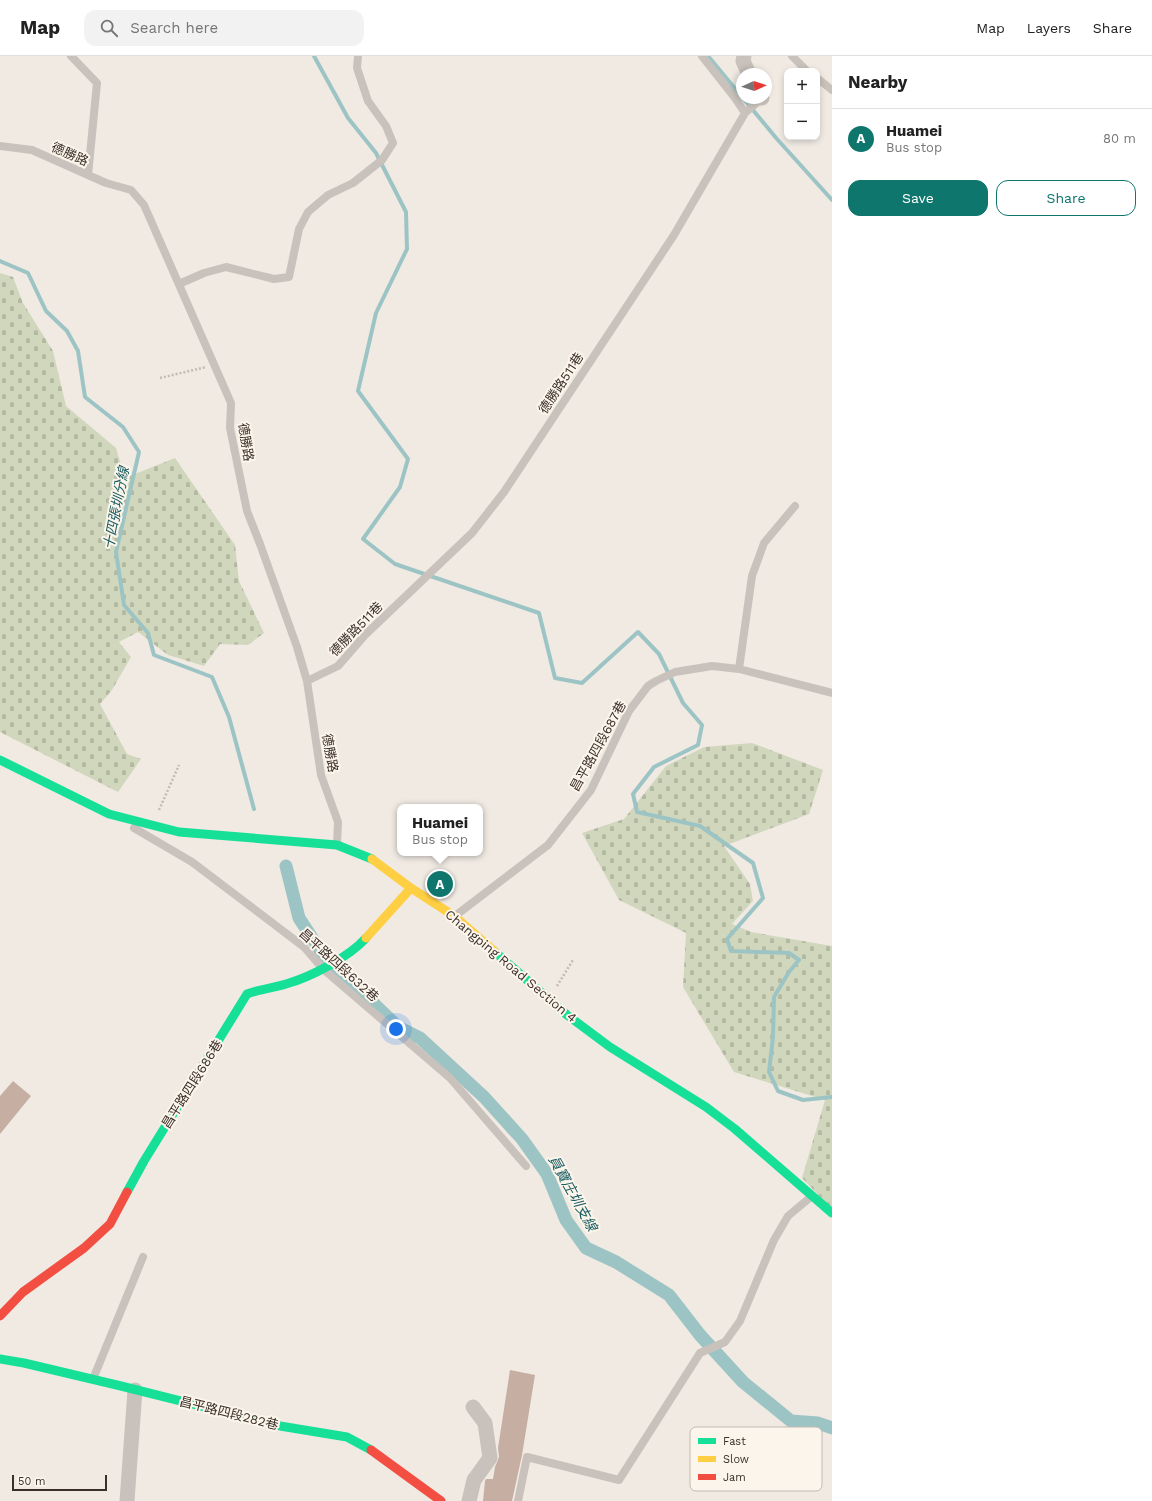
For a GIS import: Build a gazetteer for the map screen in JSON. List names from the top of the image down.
{
  "streets": {
    "street": ["Changping Road Section 4", "昌平路四段686巷", "昌平路四段282巷"],
    "lane": [
      "德勝路",
      "德勝路511巷",
      "昌平路四段687巷",
      "昌平路四段632巷"
    ]
  },
  "crossings": [
    ["德勝路", "德勝路511巷"],
    ["德勝路", "Changping Road Section 4"],
    ["昌平路四段687巷", "Changping Road Section 4"],
    ["昌平路四段632巷", "Changping Road Section 4"],
    ["昌平路四段632巷", "昌平路四段686巷"],
    ["Changping Road Section 4", "昌平路四段686巷"]
  ],
  "water": ["十四張圳分線", "員寶庄圳支線"],
  "legend": ["Fast", "Slow", "Jam"],
  "scale_bar": "50 m",
  "north": "right",
  "page": {
    "header": "Map",
    "search": "Search here",
    "nav": ["Map", "Layers", "Share"],
    "heading": "Nearby",
    "map_buttons": ["+", "−"],
    "list": [
      {
        "mark": "A",
        "name": "Huamei",
        "note": "Bus stop",
        "value": "80 m"
      }
    ],
    "buttons": ["Save", "Share"],
    "popup": ["Huamei", "Bus stop"],
    "pins": "A",
    "scale": "50 m"
  }
}
